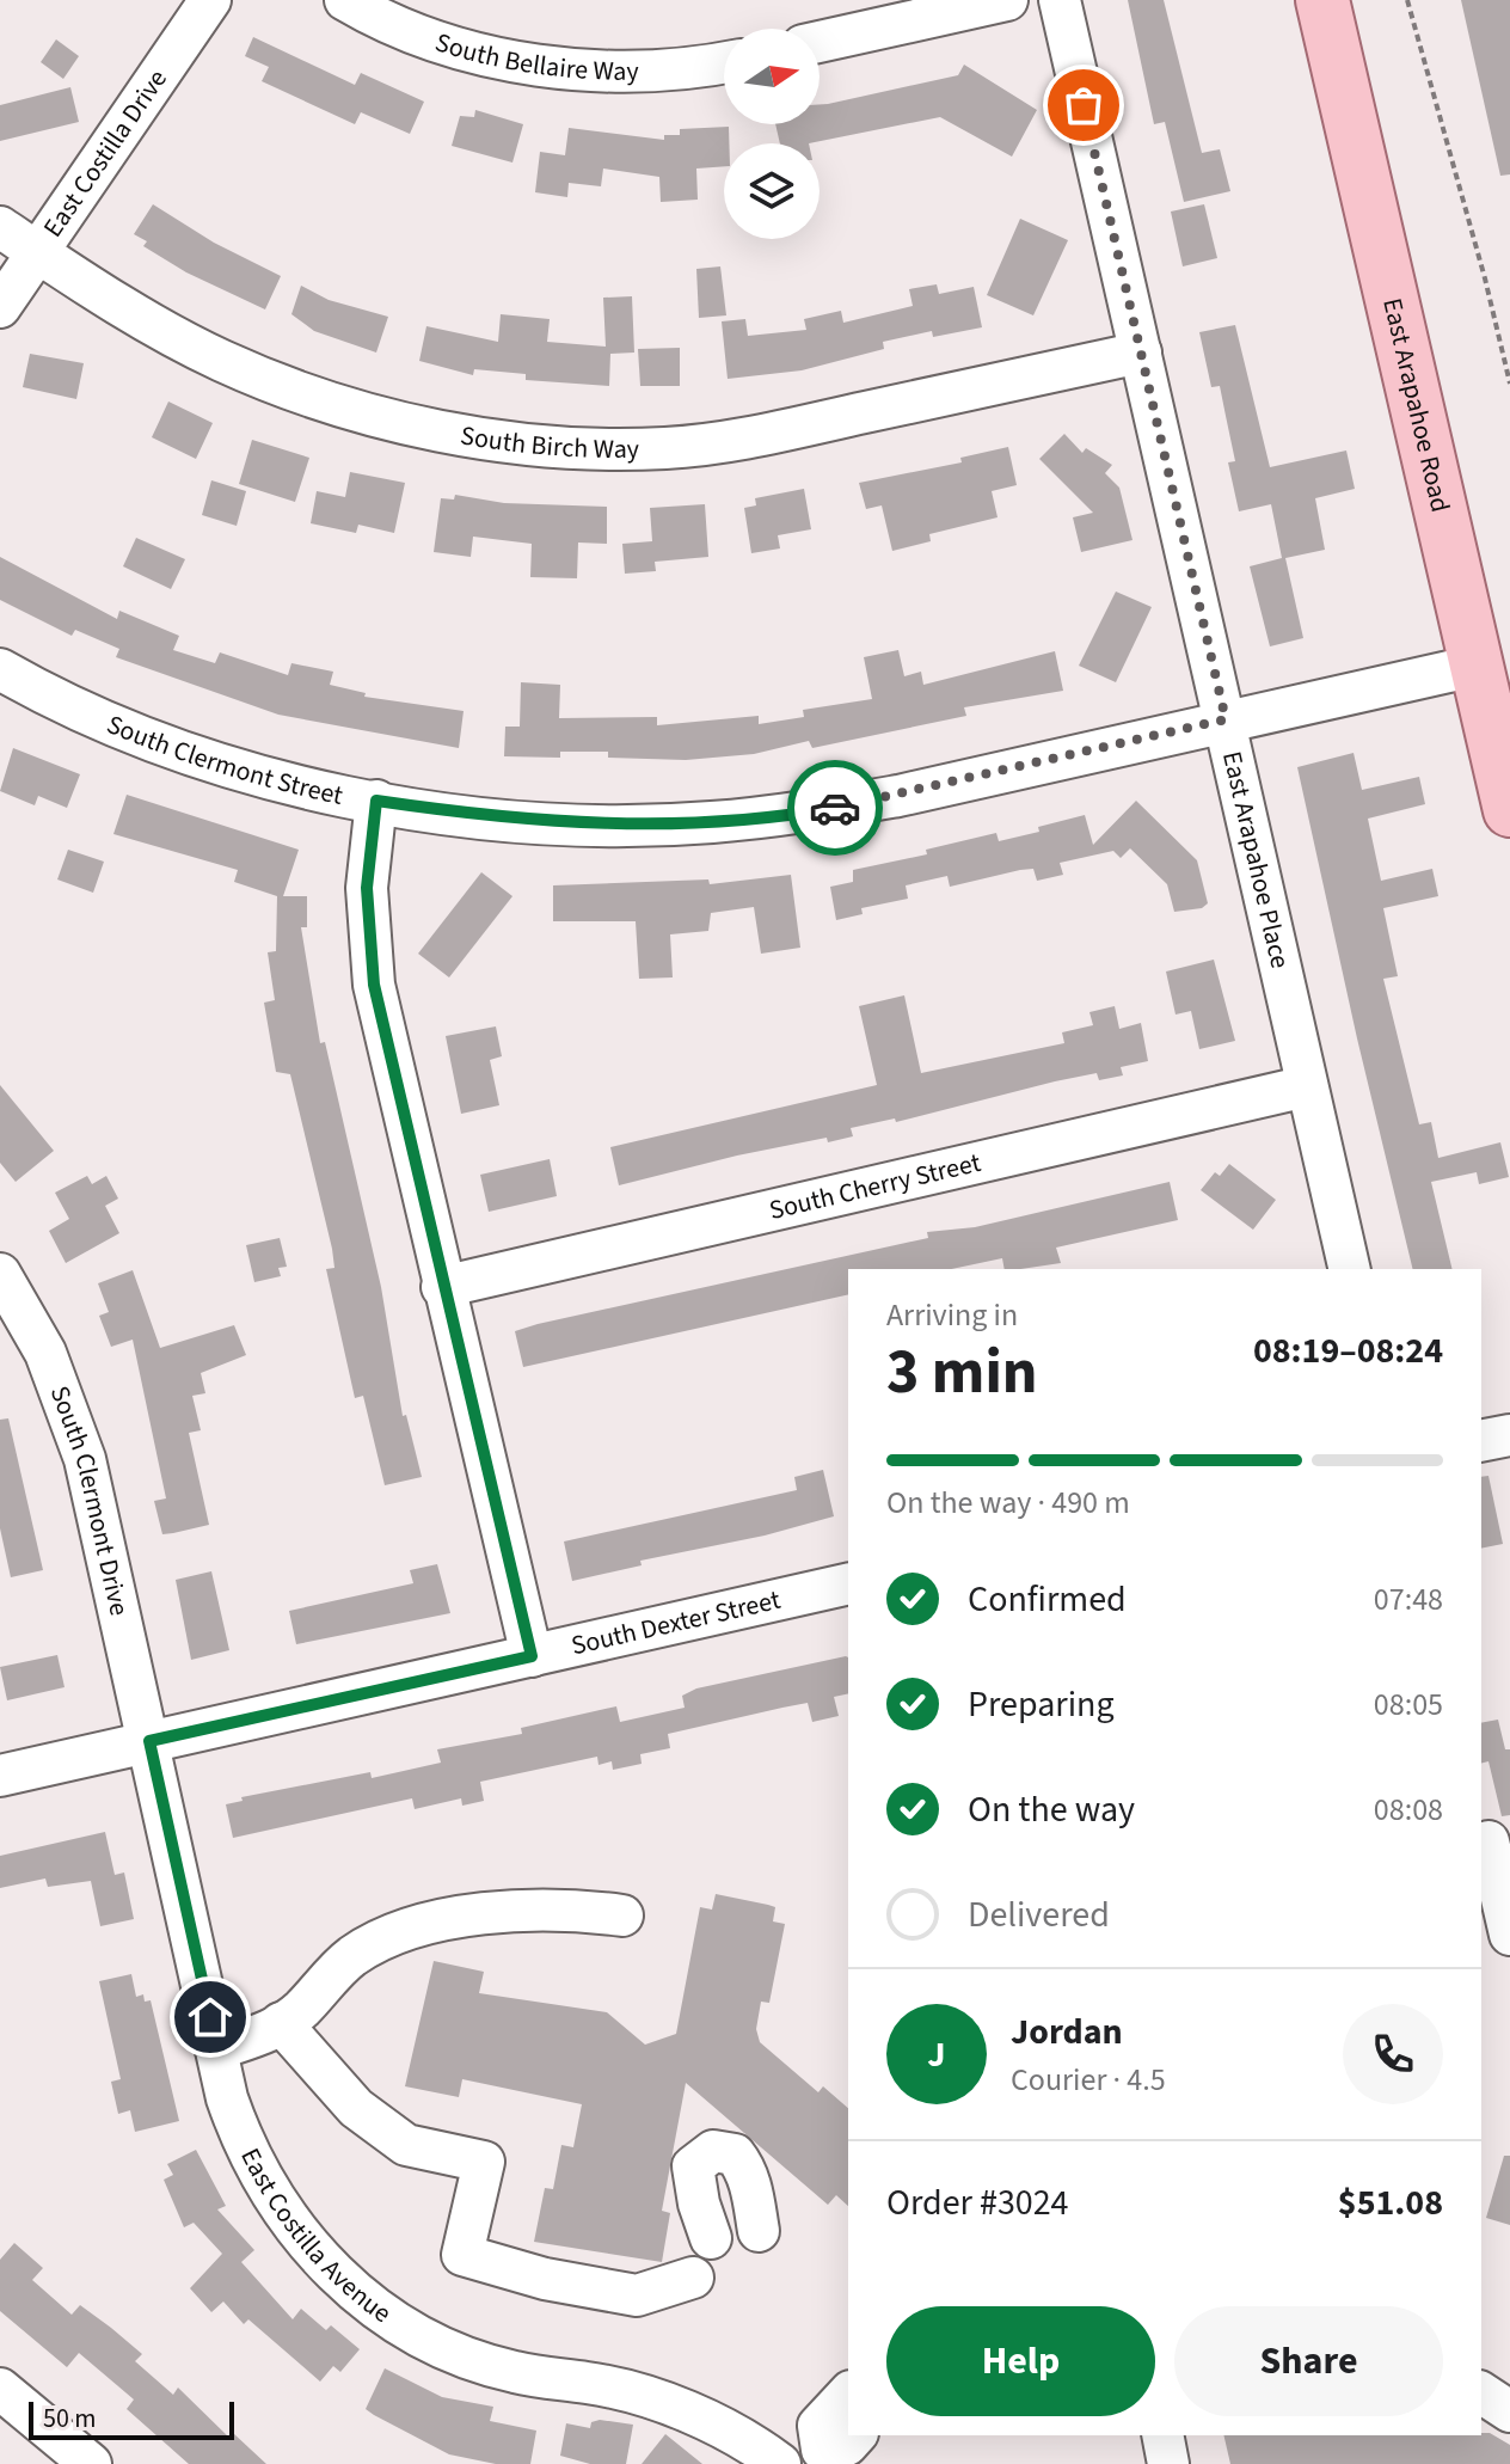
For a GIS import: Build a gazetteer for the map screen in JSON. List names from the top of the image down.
{
  "streets": {
    "main road": ["East Arapahoe Road"],
    "street": [
      "South Bellaire Way",
      "East Costilla Drive",
      "South Birch Way",
      "South Clermont Street",
      "East Arapahoe Place",
      "South Cherry Street",
      "South Clermont Drive",
      "South Dexter Street",
      "East Costilla Avenue"
    ]
  },
  "crossings": [
    ["East Costilla Drive", "South Birch Way"],
    ["East Arapahoe Road", "South Clermont Street"],
    ["South Birch Way", "East Arapahoe Place"],
    ["South Clermont Street", "East Arapahoe Place"],
    ["East Arapahoe Place", "South Cherry Street"],
    ["South Clermont Drive", "South Dexter Street"],
    ["South Clermont Drive", "East Costilla Avenue"],
    ["South Dexter Street", "East Costilla Avenue"]
  ],
  "scale_bar": "50 m",
  "north": "right",
  "page": {
    "heading": ["3 min", "Arriving in", "08:19–08:24"],
    "panel": [
      "Jordan",
      "Courier · 4.5",
      "Order #3024",
      "$51.08"
    ],
    "bar": "On the way · 490 m",
    "list": [
      ["Confirmed", "07:48"],
      ["Preparing", "08:05"],
      ["On the way", "08:08"],
      "Delivered"
    ],
    "round": "J",
    "buttons": ["Help", "Share"],
    "scale": "50 m"
  }
}
